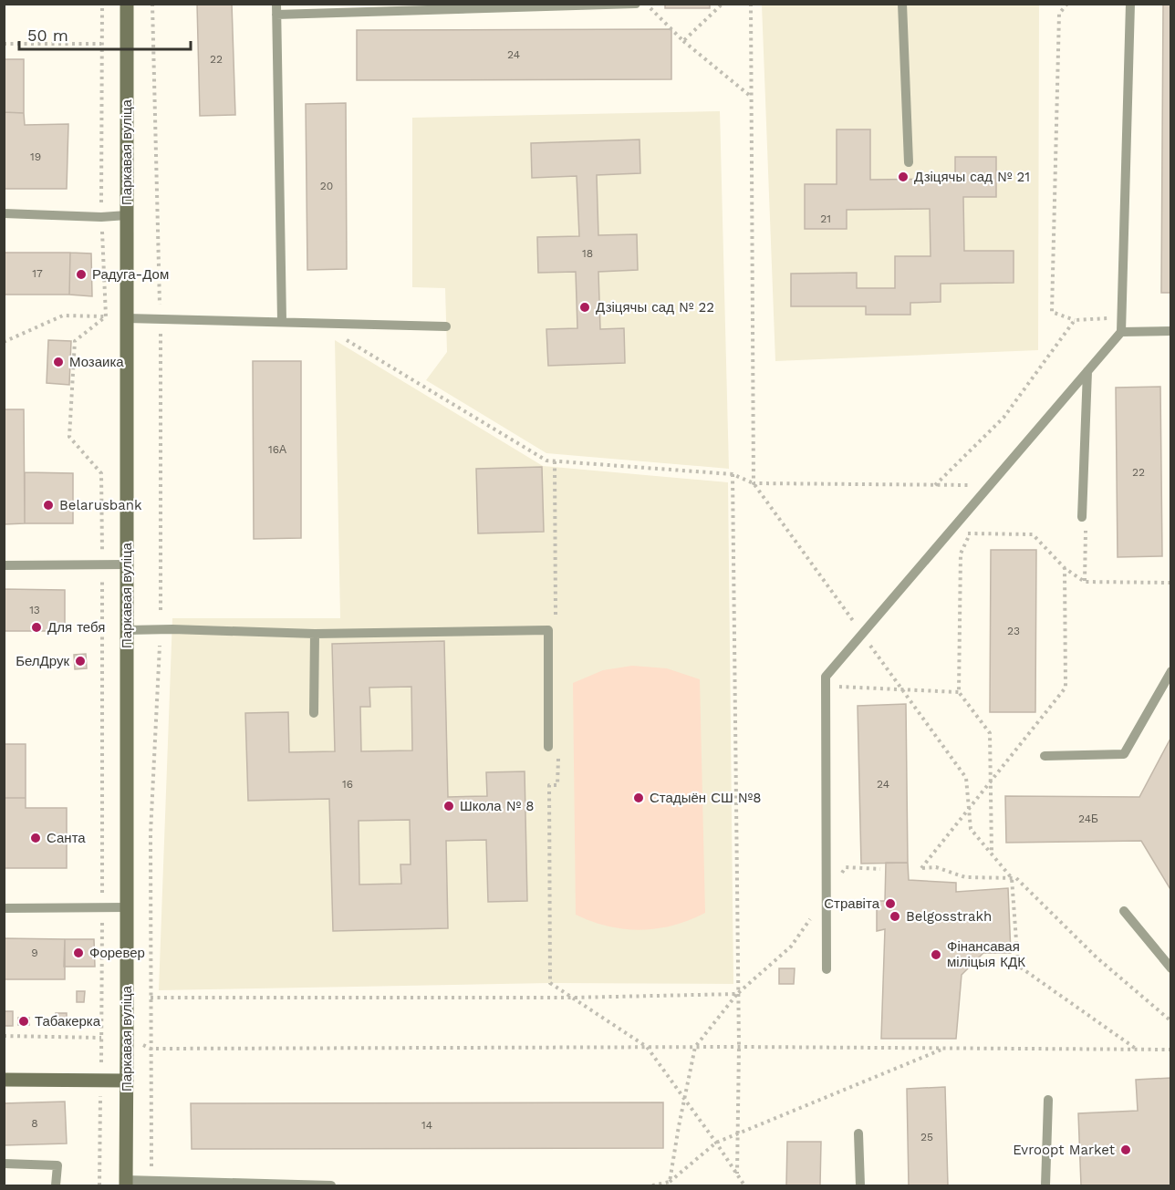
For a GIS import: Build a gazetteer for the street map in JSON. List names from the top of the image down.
{
  "streets": {
    "street": ["Паркавая вуліца"]
  },
  "places": [
    "Дзіцячы сад № 21",
    "Радуга-Дом",
    "Дзіцячы сад № 22",
    "Мозаика",
    "Belarusbank",
    "Для тебя",
    "БелДрук",
    "Стадыён СШ №8",
    "Школа № 8",
    "Санта",
    "Стравіта",
    "Belgosstrakh",
    "Форевер",
    "Фінансавая міліцыя КДК",
    "Табакерка",
    "Evroopt Market"
  ],
  "house_numbers": [
    "24",
    "22",
    "19",
    "20",
    "21",
    "18",
    "17",
    "16А",
    "22",
    "13",
    "23",
    "16",
    "24",
    "24Б",
    "9",
    "8",
    "14",
    "25"
  ],
  "scale_bar": "50 m"
}
